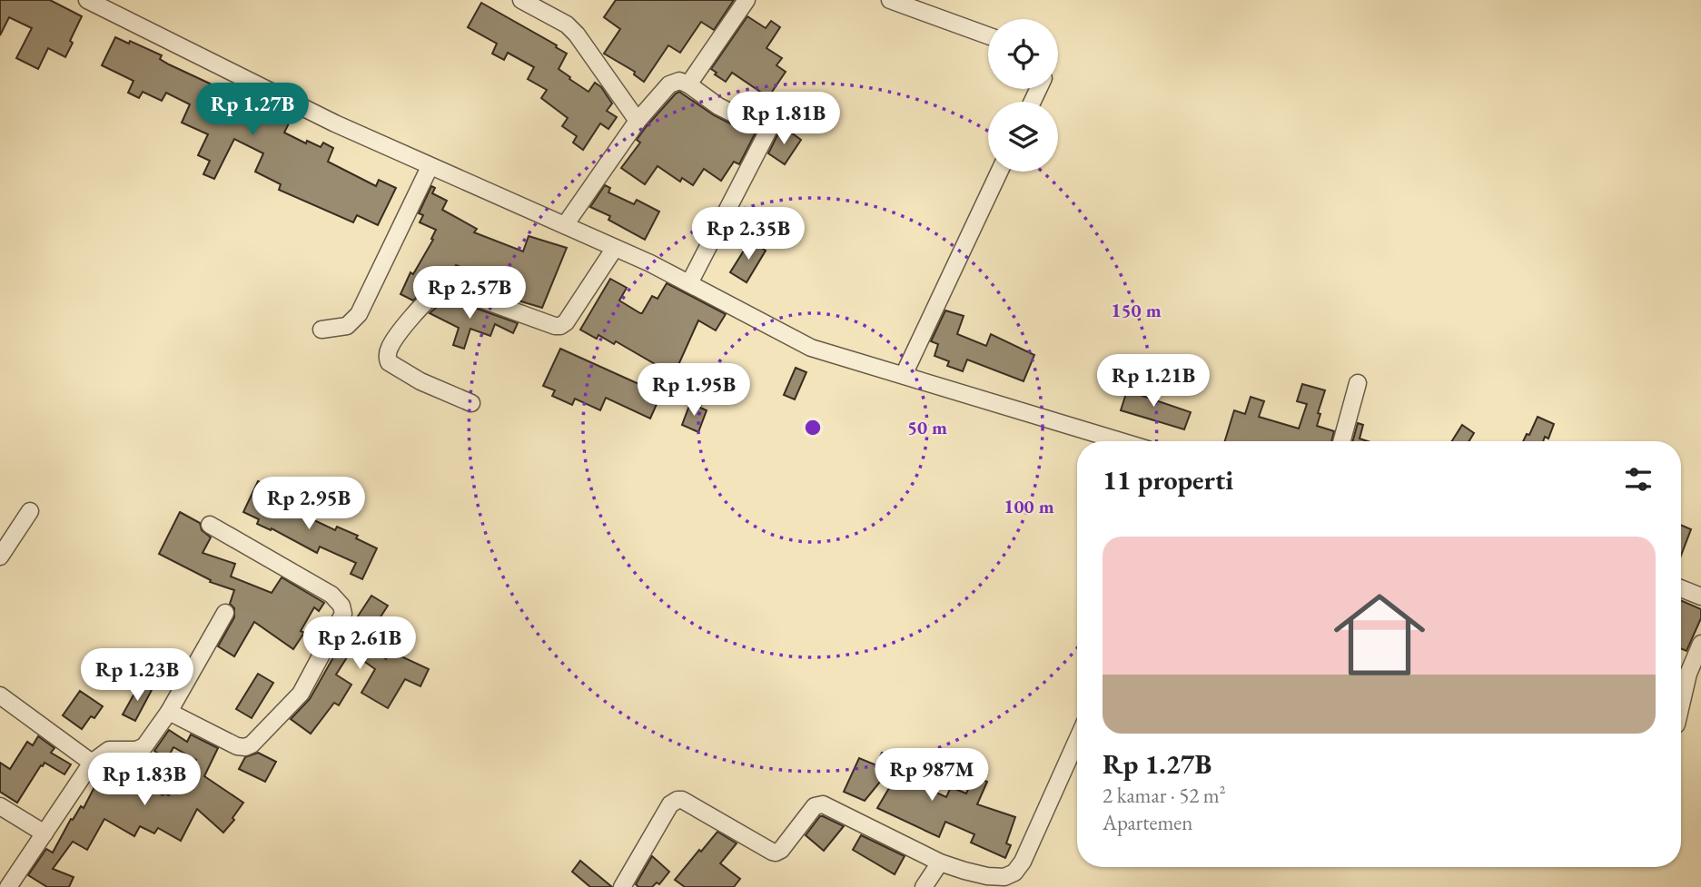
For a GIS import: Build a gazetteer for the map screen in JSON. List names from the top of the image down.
{
  "page": {
    "price": [
      "Rp 1.27B",
      "Rp 1.81B",
      "Rp 2.35B",
      "Rp 2.57B",
      "Rp 1.21B",
      "Rp 1.95B",
      "Rp 2.95B",
      "Rp 2.61B",
      "Rp 1.23B",
      "Rp 987M",
      "Rp 1.83B"
    ],
    "heading": "11 properti",
    "list": [
      {
        "name": "Rp 1.27B",
        "note": "2 kamar · 52 m² · Apartemen"
      }
    ]
  },
  "rings": ["150 m", "50 m", "100 m"]
}
